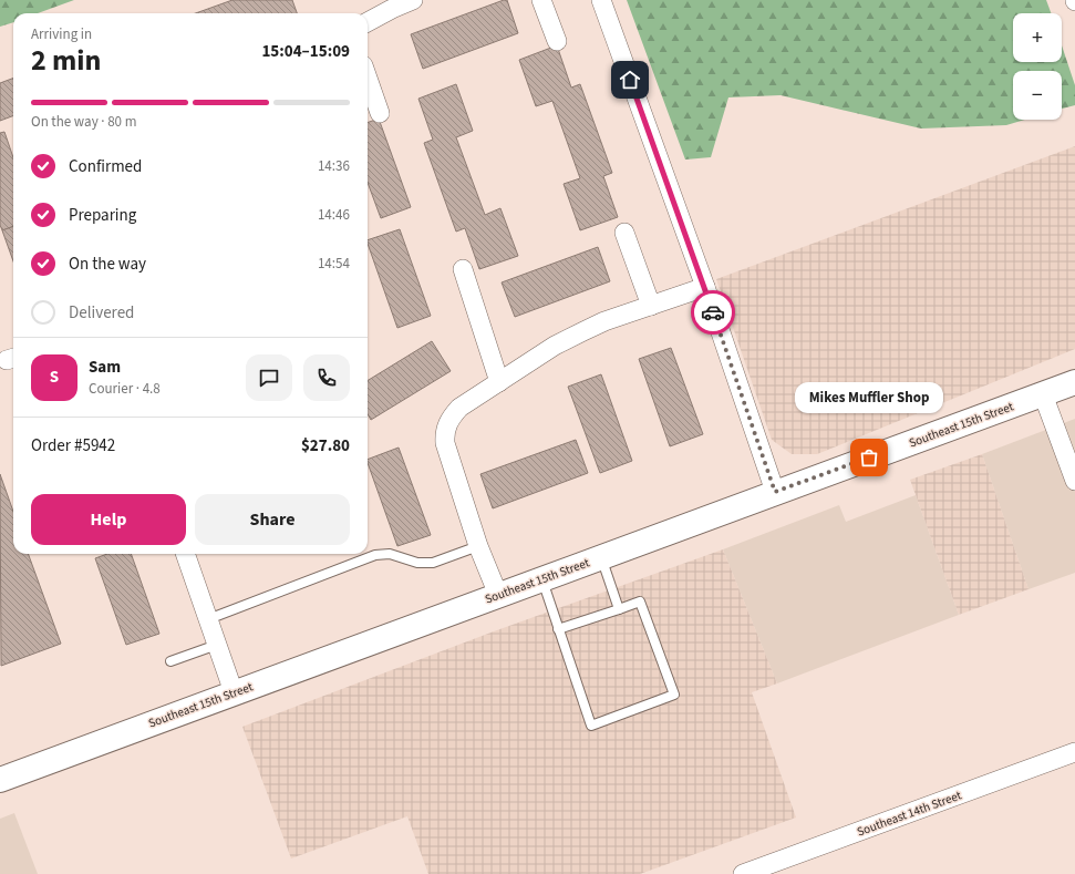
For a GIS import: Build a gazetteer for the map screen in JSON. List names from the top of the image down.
{
  "streets": {
    "main road": ["Southeast 15th Street"],
    "street": ["Southeast 14th Street"]
  },
  "places": ["Mikes Muffler Shop"],
  "page": {
    "map_buttons": ["+", "−"],
    "heading": ["2 min", "Arriving in", "15:04–15:09"],
    "panel": [
      "Sam",
      "Courier · 4.8",
      "Order #5942",
      "$27.80"
    ],
    "bar": "On the way · 80 m",
    "list": [
      ["Confirmed", "14:36"],
      ["Preparing", "14:46"],
      ["On the way", "14:54"],
      "Delivered"
    ],
    "round": "S",
    "bubble": "Mikes Muffler Shop",
    "buttons": ["Help", "Share"]
  }
}
